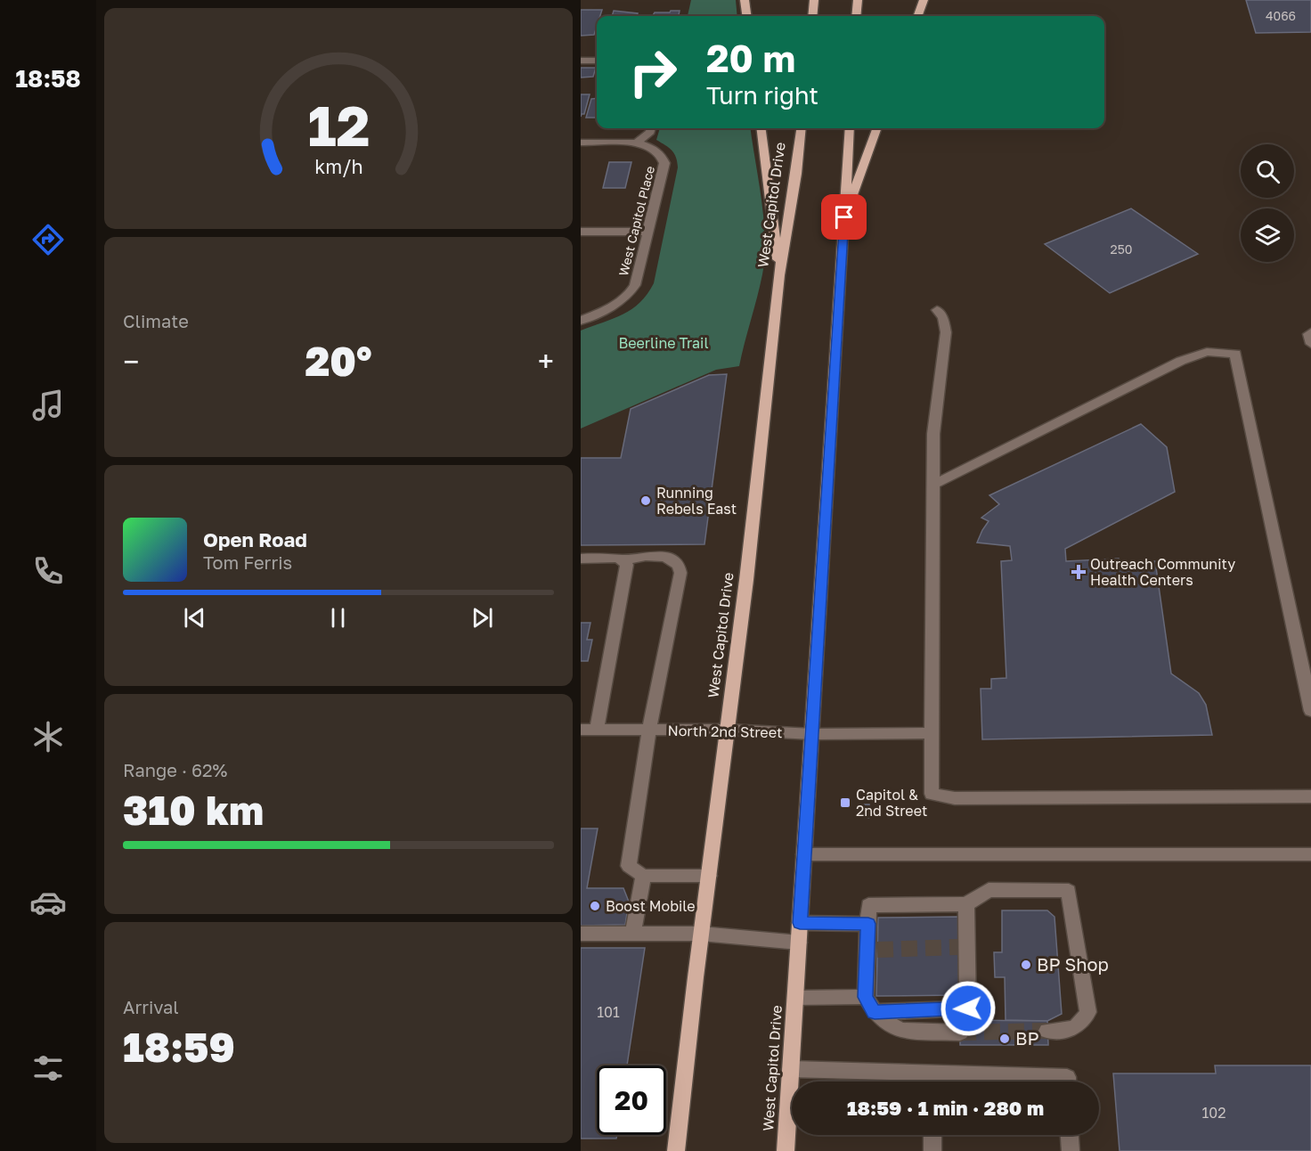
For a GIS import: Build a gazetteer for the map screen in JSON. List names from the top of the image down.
{
  "streets": {
    "main road": ["West Capitol Drive"],
    "street": ["West Capitol Place", "North 2nd Street"]
  },
  "crossings": [
    ["West Capitol Drive", "North 2nd Street"]
  ],
  "parks": ["Beerline Trail"],
  "places": {
    "other": [
      "Running Rebels East",
      "Boost Mobile",
      "BP Shop",
      "BP"
    ],
    "health": ["Outreach Community Health Centers"],
    "transit": ["Capitol & 2nd Street"]
  },
  "house_numbers": [
    "4066",
    "250",
    "101",
    "102"
  ],
  "page": {
    "tabs": "18:58",
    "turn": ["20 m", "Turn right"],
    "tile": [
      "Climate",
      ["Range · 62%", "310 km"],
      ["Arrival", "18:59"]
    ],
    "heat": ["−", "20°", "+"],
    "song": ["Open Road", "Tom Ferris"],
    "limit": "20",
    "trip": "18:59 · 1 min · 280 m",
    "gauge": ["12", "km/h"]
  }
}
